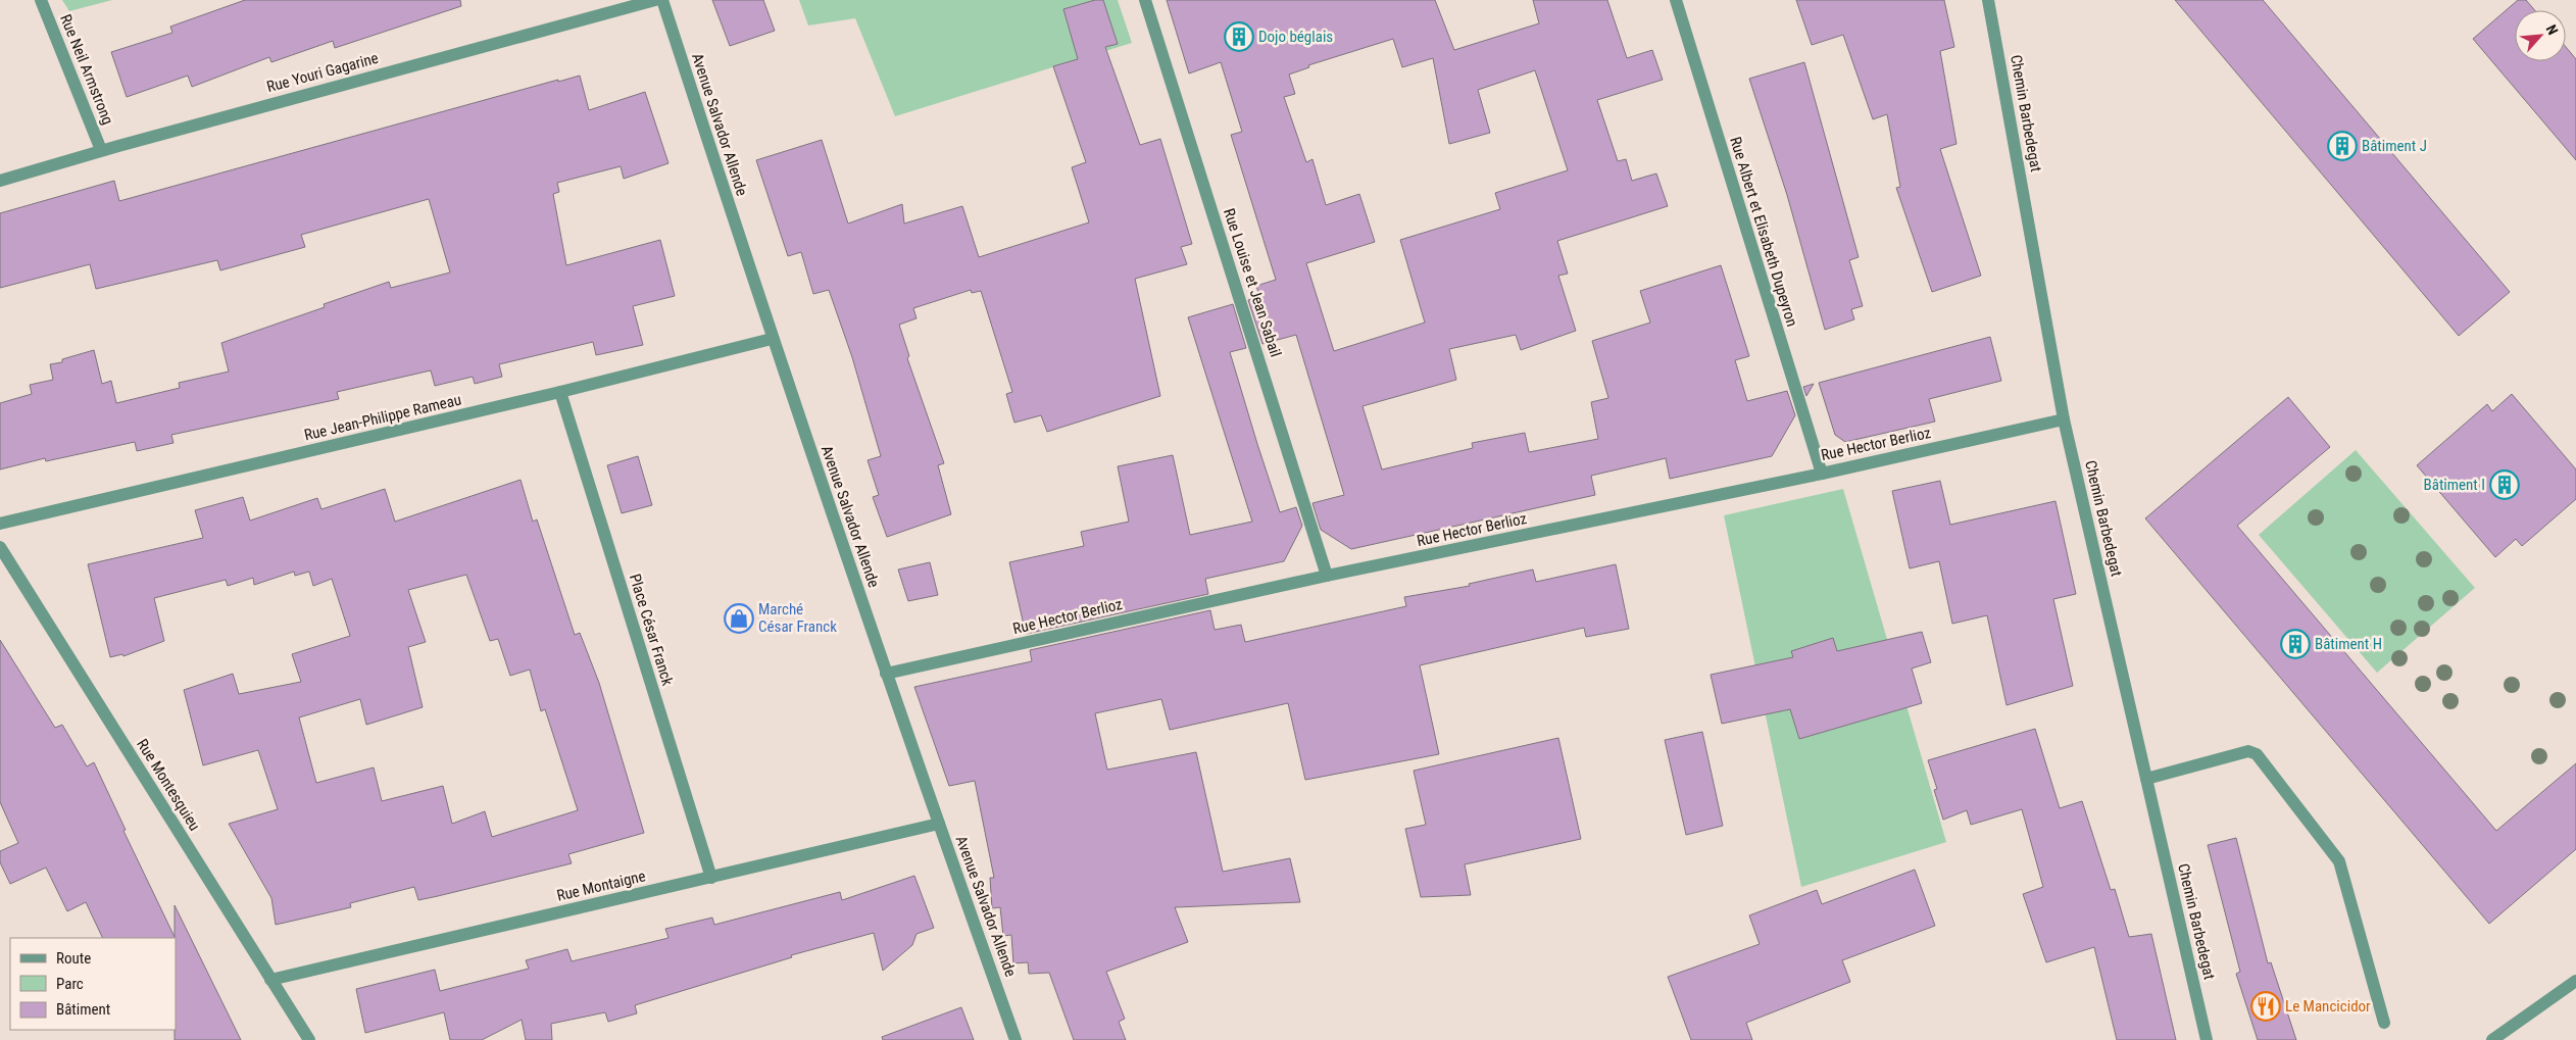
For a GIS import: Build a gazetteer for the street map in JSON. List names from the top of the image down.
{
  "streets": {
    "street": [
      "Rue Neil Armstrong",
      "Rue Youri Gagarine",
      "Chemin Barbedegat",
      "Avenue Salvador Allende",
      "Rue Albert et Elisabeth Dupeyron",
      "Rue Louise et Jean Sabail",
      "Rue Jean-Philippe Rameau",
      "Rue Hector Berlioz",
      "Place César Franck",
      "Rue Montesquieu",
      "Rue Montaigne"
    ]
  },
  "crossings": [
    ["Rue Neil Armstrong", "Rue Youri Gagarine"],
    ["Chemin Barbedegat", "Rue Hector Berlioz"],
    ["Avenue Salvador Allende", "Rue Jean-Philippe Rameau"],
    ["Avenue Salvador Allende", "Rue Hector Berlioz"],
    ["Avenue Salvador Allende", "Rue Montaigne"],
    ["Rue Albert et Elisabeth Dupeyron", "Rue Hector Berlioz"],
    ["Rue Louise et Jean Sabail", "Rue Hector Berlioz"],
    ["Rue Jean-Philippe Rameau", "Place César Franck"],
    ["Place César Franck", "Rue Montaigne"],
    ["Rue Montesquieu", "Rue Montaigne"]
  ],
  "places": {
    "building": [
      "Dojo béglais",
      "Bâtiment J",
      "Bâtiment I",
      "Bâtiment H"
    ],
    "shop": ["Marché César Franck"],
    "restaurant": ["Le Mancicidor"]
  },
  "legend": ["Route", "Parc", "Bâtiment"],
  "north": "top right"
}
